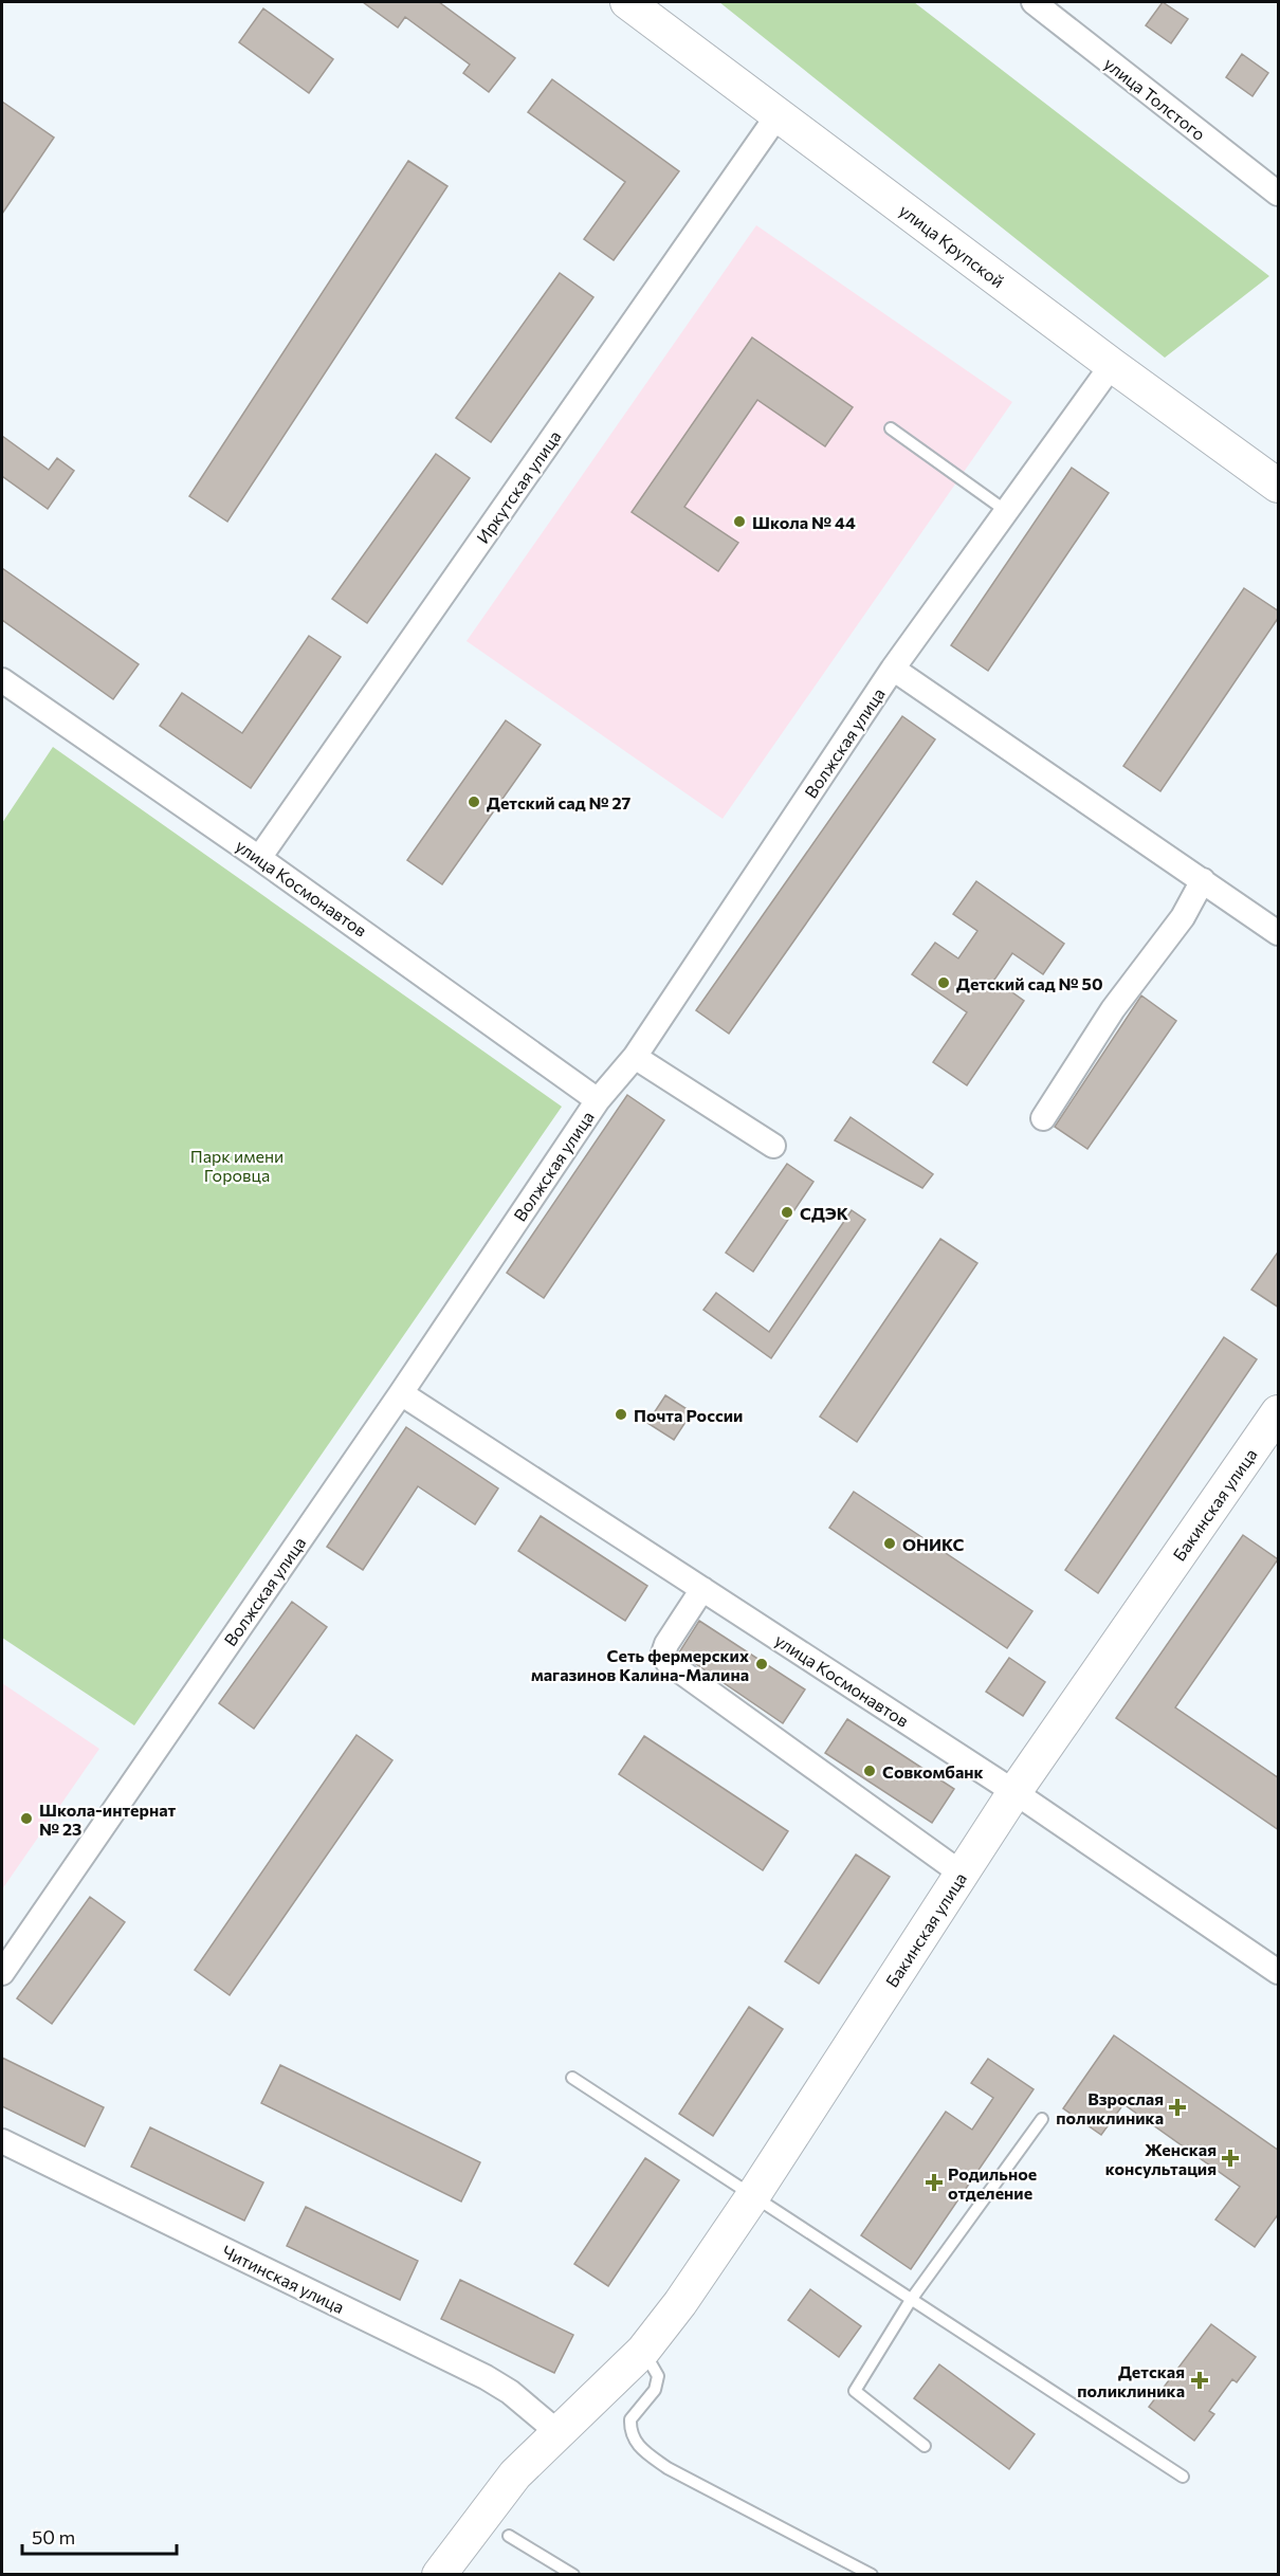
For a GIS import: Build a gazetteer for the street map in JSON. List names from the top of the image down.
{
  "streets": {
    "street": [
      "улица Толстого",
      "улица Крупской",
      "Иркутская улица",
      "Волжская улица",
      "улица Космонавтов",
      "Бакинская улица",
      "Читинская улица"
    ]
  },
  "crossings": [
    ["улица Крупской", "Иркутская улица"],
    ["улица Крупской", "Волжская улица"],
    ["Иркутская улица", "улица Космонавтов"],
    ["Волжская улица", "улица Космонавтов"],
    ["улица Космонавтов", "Бакинская улица"],
    ["Бакинская улица", "Читинская улица"]
  ],
  "parks": ["Парк имени Горовца"],
  "places": {
    "other": [
      "Школа № 44",
      "Детский сад № 27",
      "Детский сад № 50",
      "СДЭК",
      "Почта России",
      "ОНИКС",
      "Сеть фермерских магазинов Калина-Малина",
      "Совкомбанк",
      "Школа-интернат № 23"
    ],
    "health": [
      "Взрослая поликлиника",
      "Женская консультация",
      "Родильное отделение",
      "Детская поликлиника"
    ]
  },
  "scale_bar": "50 m"
}
